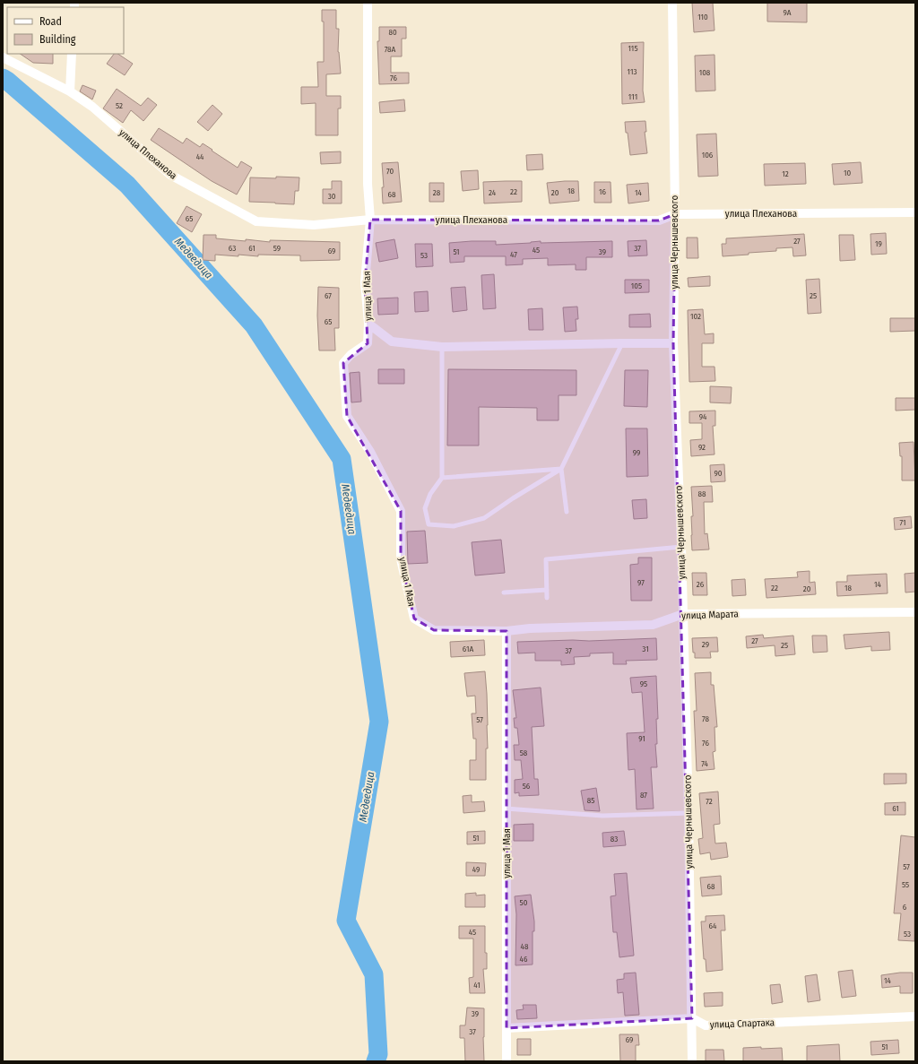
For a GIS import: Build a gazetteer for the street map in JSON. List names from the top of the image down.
{
  "streets": {
    "street": [
      "улица Плеханова",
      "улица Чернышевского",
      "улица 1 Мая",
      "улица Марата",
      "улица Спартака"
    ]
  },
  "crossings": [
    ["улица Плеханова", "улица Чернышевского"],
    ["улица Плеханова", "улица 1 Мая"],
    ["улица Чернышевского", "улица Марата"],
    ["улица Чернышевского", "улица Спартака"],
    ["улица 1 Мая", "улица Марата"],
    ["улица 1 Мая", "улица Спартака"]
  ],
  "water": ["Медведица"],
  "house_numbers": [
    "9А",
    "110",
    "80",
    "115",
    "78А",
    "113",
    "108",
    "76",
    "111",
    "52",
    "106",
    "44",
    "70",
    "10",
    "12",
    "18",
    "22",
    "16",
    "28",
    "24",
    "20",
    "14",
    "68",
    "30",
    "65",
    "27",
    "19",
    "63",
    "61",
    "59",
    "37",
    "45",
    "69",
    "51",
    "39",
    "47",
    "53",
    "105",
    "67",
    "25",
    "102",
    "65",
    "94",
    "92",
    "99",
    "90",
    "88",
    "71",
    "97",
    "26",
    "14",
    "22",
    "18",
    "20",
    "27",
    "29",
    "25",
    "61А",
    "31",
    "37",
    "95",
    "78",
    "57",
    "91",
    "76",
    "58",
    "74",
    "56",
    "87",
    "85",
    "72",
    "61",
    "51",
    "83",
    "57",
    "49",
    "55",
    "68",
    "50",
    "6",
    "64",
    "45",
    "53",
    "48",
    "46",
    "14",
    "41",
    "39",
    "37",
    "69",
    "51"
  ],
  "legend": ["Road", "Building"]
}
